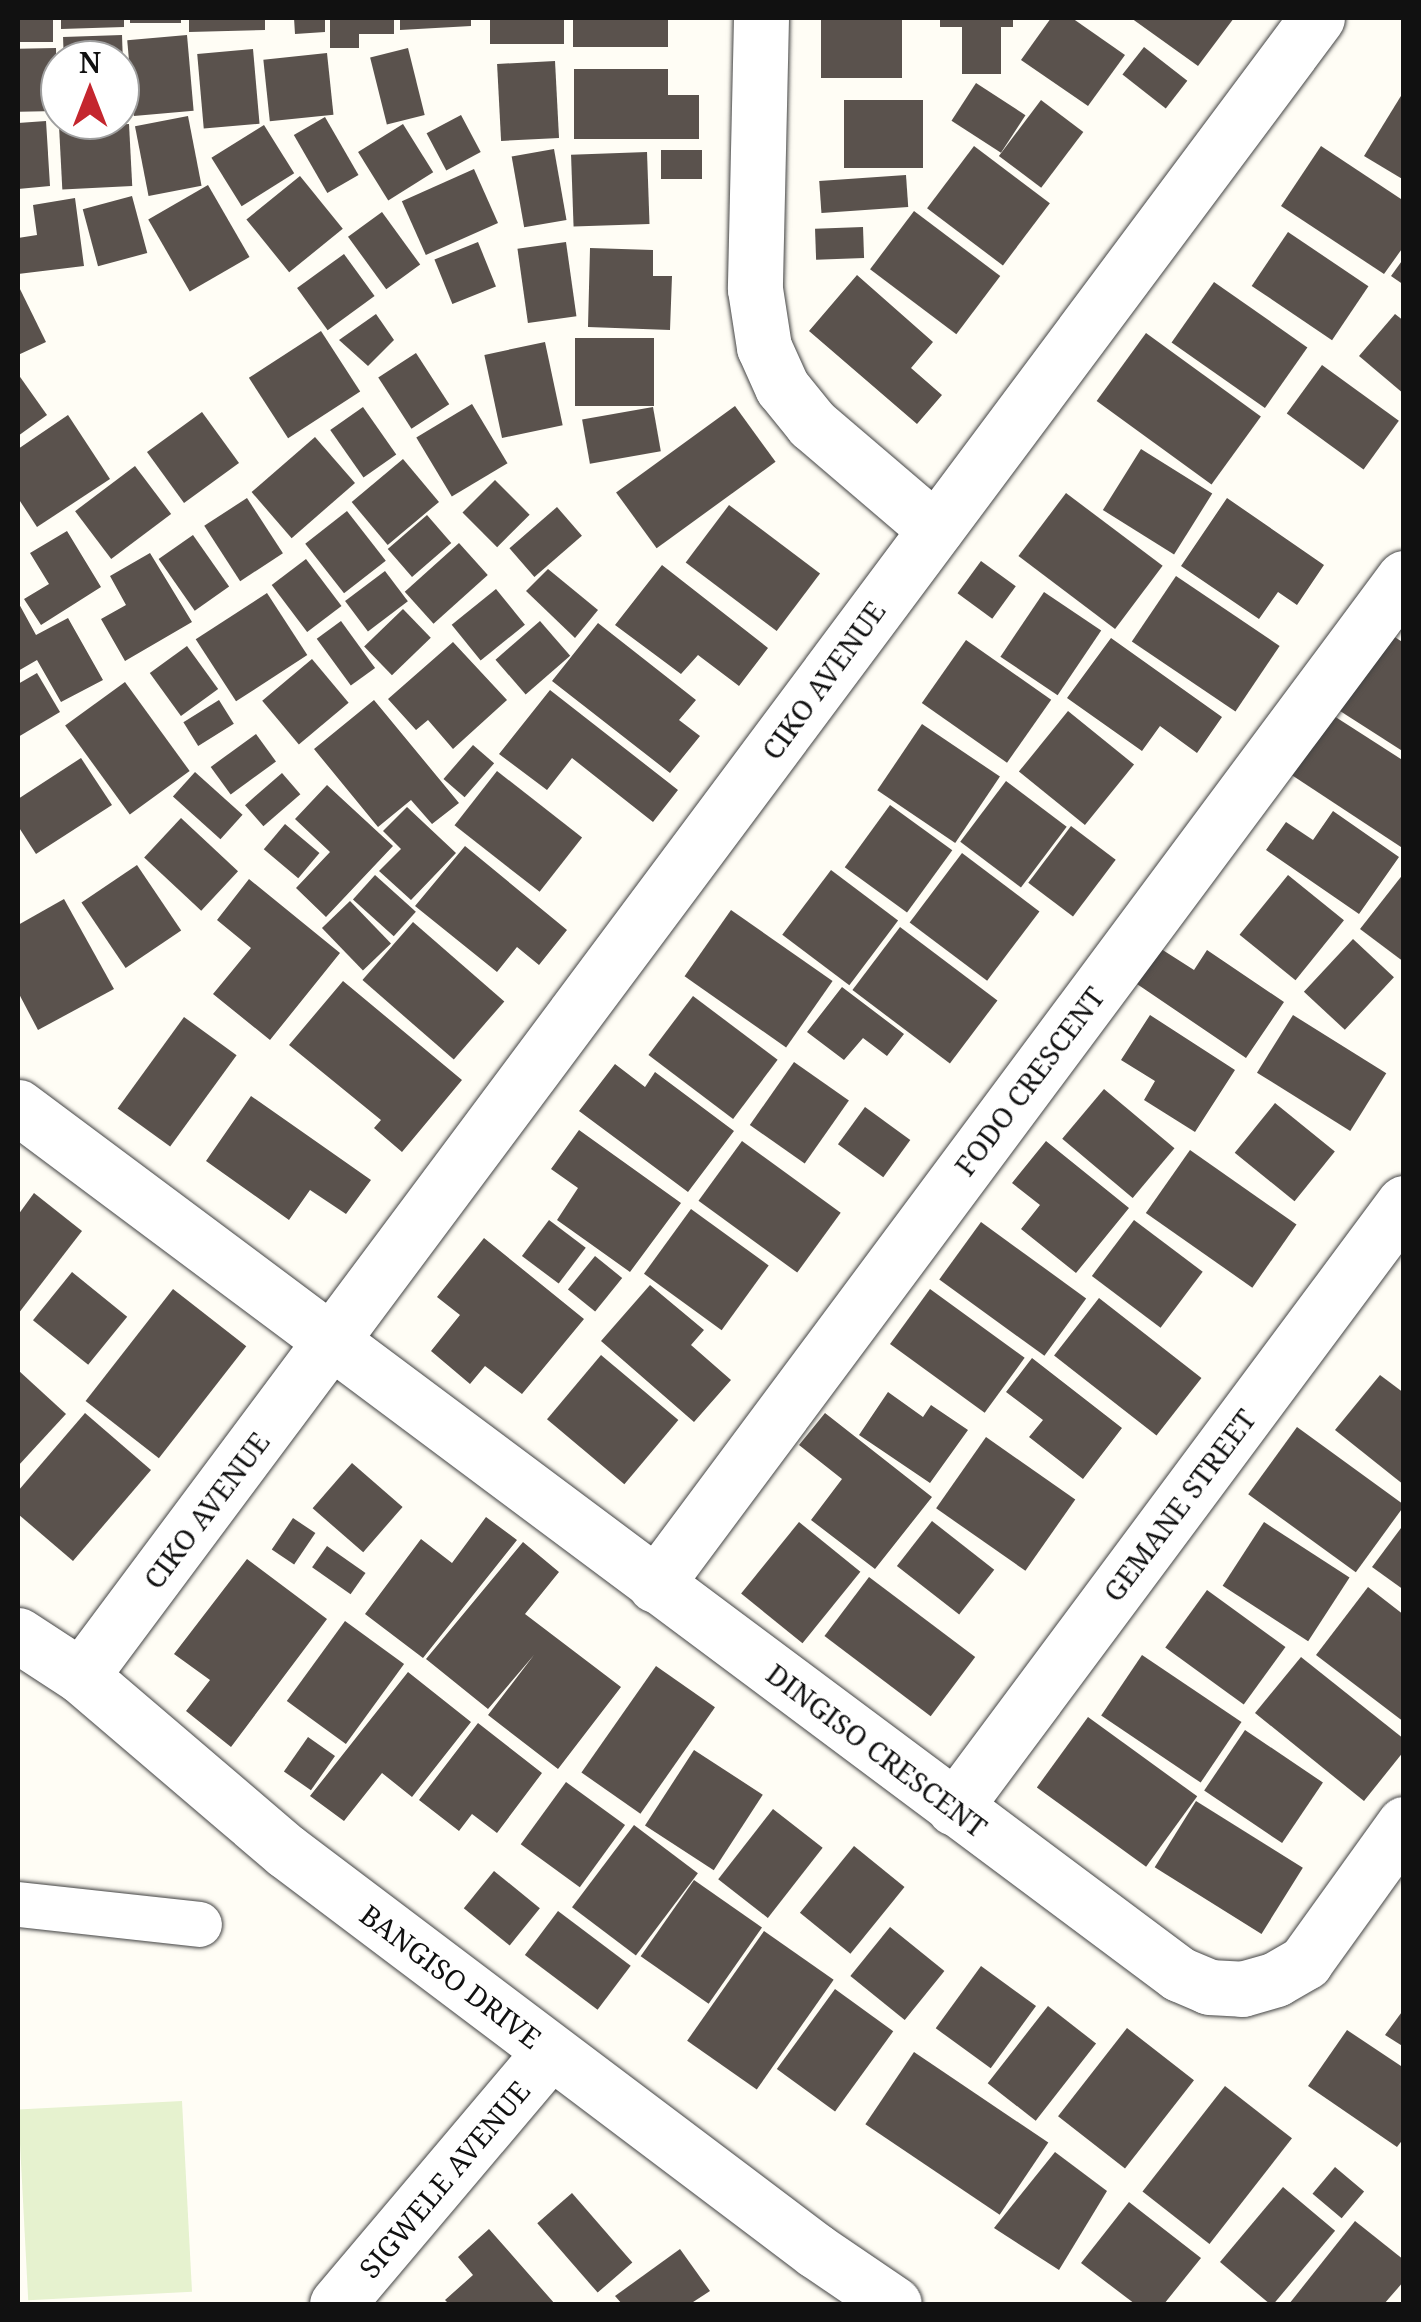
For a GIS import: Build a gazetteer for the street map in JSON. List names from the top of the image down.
{
  "streets": {
    "street": [
      "CIKO AVENUE",
      "FODO CRESCENT",
      "GEMANE STREET",
      "DINGISO CRESCENT",
      "BANGISO DRIVE",
      "SIGWELE AVENUE"
    ]
  },
  "crossings": [
    ["CIKO AVENUE", "DINGISO CRESCENT"],
    ["CIKO AVENUE", "BANGISO DRIVE"],
    ["FODO CRESCENT", "DINGISO CRESCENT"],
    ["GEMANE STREET", "DINGISO CRESCENT"],
    ["BANGISO DRIVE", "SIGWELE AVENUE"]
  ],
  "north": "top"
}
